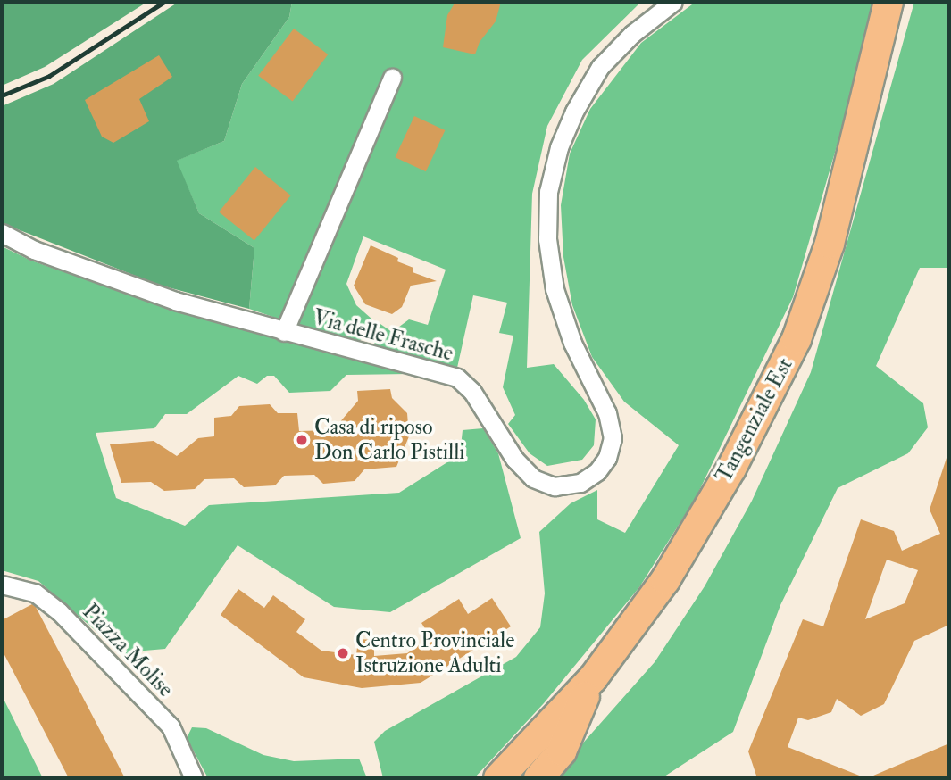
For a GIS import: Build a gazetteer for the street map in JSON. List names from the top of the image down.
{
  "streets": {
    "main road": ["Tangenziale Est"],
    "street": ["Via delle Frasche", "Piazza Molise"]
  },
  "places": ["Casa di riposo Don Carlo Pistilli", "Centro Provinciale Istruzione Adulti"]
}
